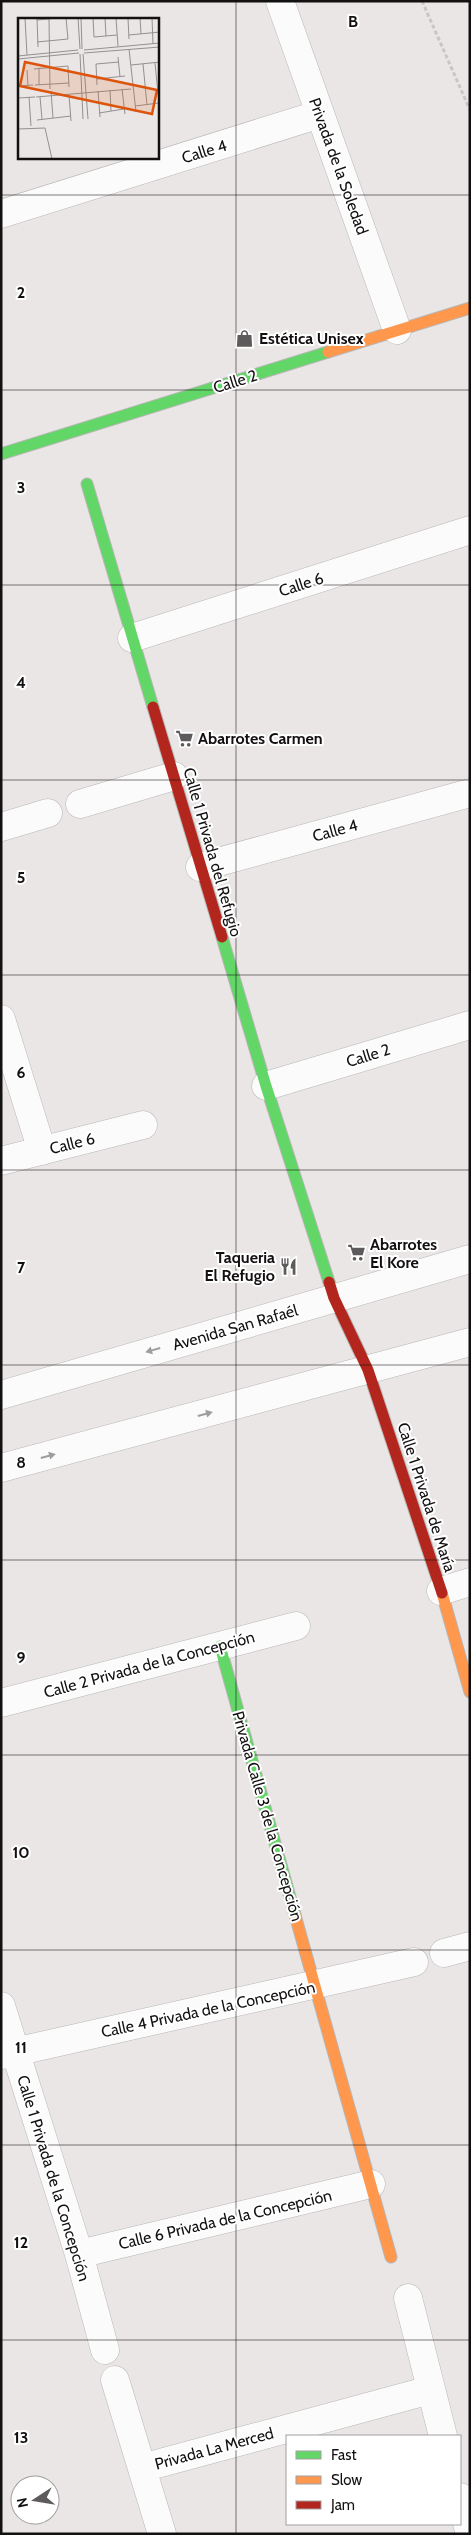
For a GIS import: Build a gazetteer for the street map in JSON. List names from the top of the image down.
{
  "streets": {
    "street": [
      "Calle 4",
      "Privada de la Soledad",
      "Calle 2",
      "Calle 6",
      "Calle 1 Privada del Refugio",
      "Avenida San Rafaél",
      "Calle 1 Privada de María",
      "Calle 2 Privada de la Concepción",
      "Privada Calle 3 de la Concepción",
      "Calle 4 Privada de la Concepción",
      "Calle 1 Privada de la Concepción",
      "Calle 6 Privada de la Concepción",
      "Privada La Merced"
    ]
  },
  "crossings": [
    ["Calle 4", "Privada de la Soledad"],
    ["Calle 4", "Calle 1 Privada del Refugio"],
    ["Privada de la Soledad", "Calle 2"],
    ["Calle 2", "Calle 1 Privada del Refugio"],
    ["Calle 6", "Calle 1 Privada del Refugio"],
    ["Calle 1 Privada del Refugio", "Avenida San Rafaél"],
    ["Calle 1 Privada del Refugio", "Calle 1 Privada de María"],
    ["Avenida San Rafaél", "Calle 1 Privada de María"],
    ["Calle 2 Privada de la Concepción", "Privada Calle 3 de la Concepción"],
    ["Privada Calle 3 de la Concepción", "Calle 4 Privada de la Concepción"],
    ["Privada Calle 3 de la Concepción", "Calle 6 Privada de la Concepción"],
    ["Calle 4 Privada de la Concepción", "Calle 1 Privada de la Concepción"],
    ["Calle 1 Privada de la Concepción", "Calle 6 Privada de la Concepción"]
  ],
  "places": {
    "shop": ["Estética Unisex"],
    "supermarket": ["Abarrotes Carmen", "Abarrotes El Kore"],
    "restaurant": ["Taqueria El Refugio"]
  },
  "legend": ["Fast", "Slow", "Jam"],
  "north": "left",
  "grid": {
    "columns": ["B"],
    "rows": [
      "2",
      "3",
      "4",
      "5",
      "6",
      "7",
      "8",
      "9",
      "10",
      "11",
      "12",
      "13"
    ]
  }
}
